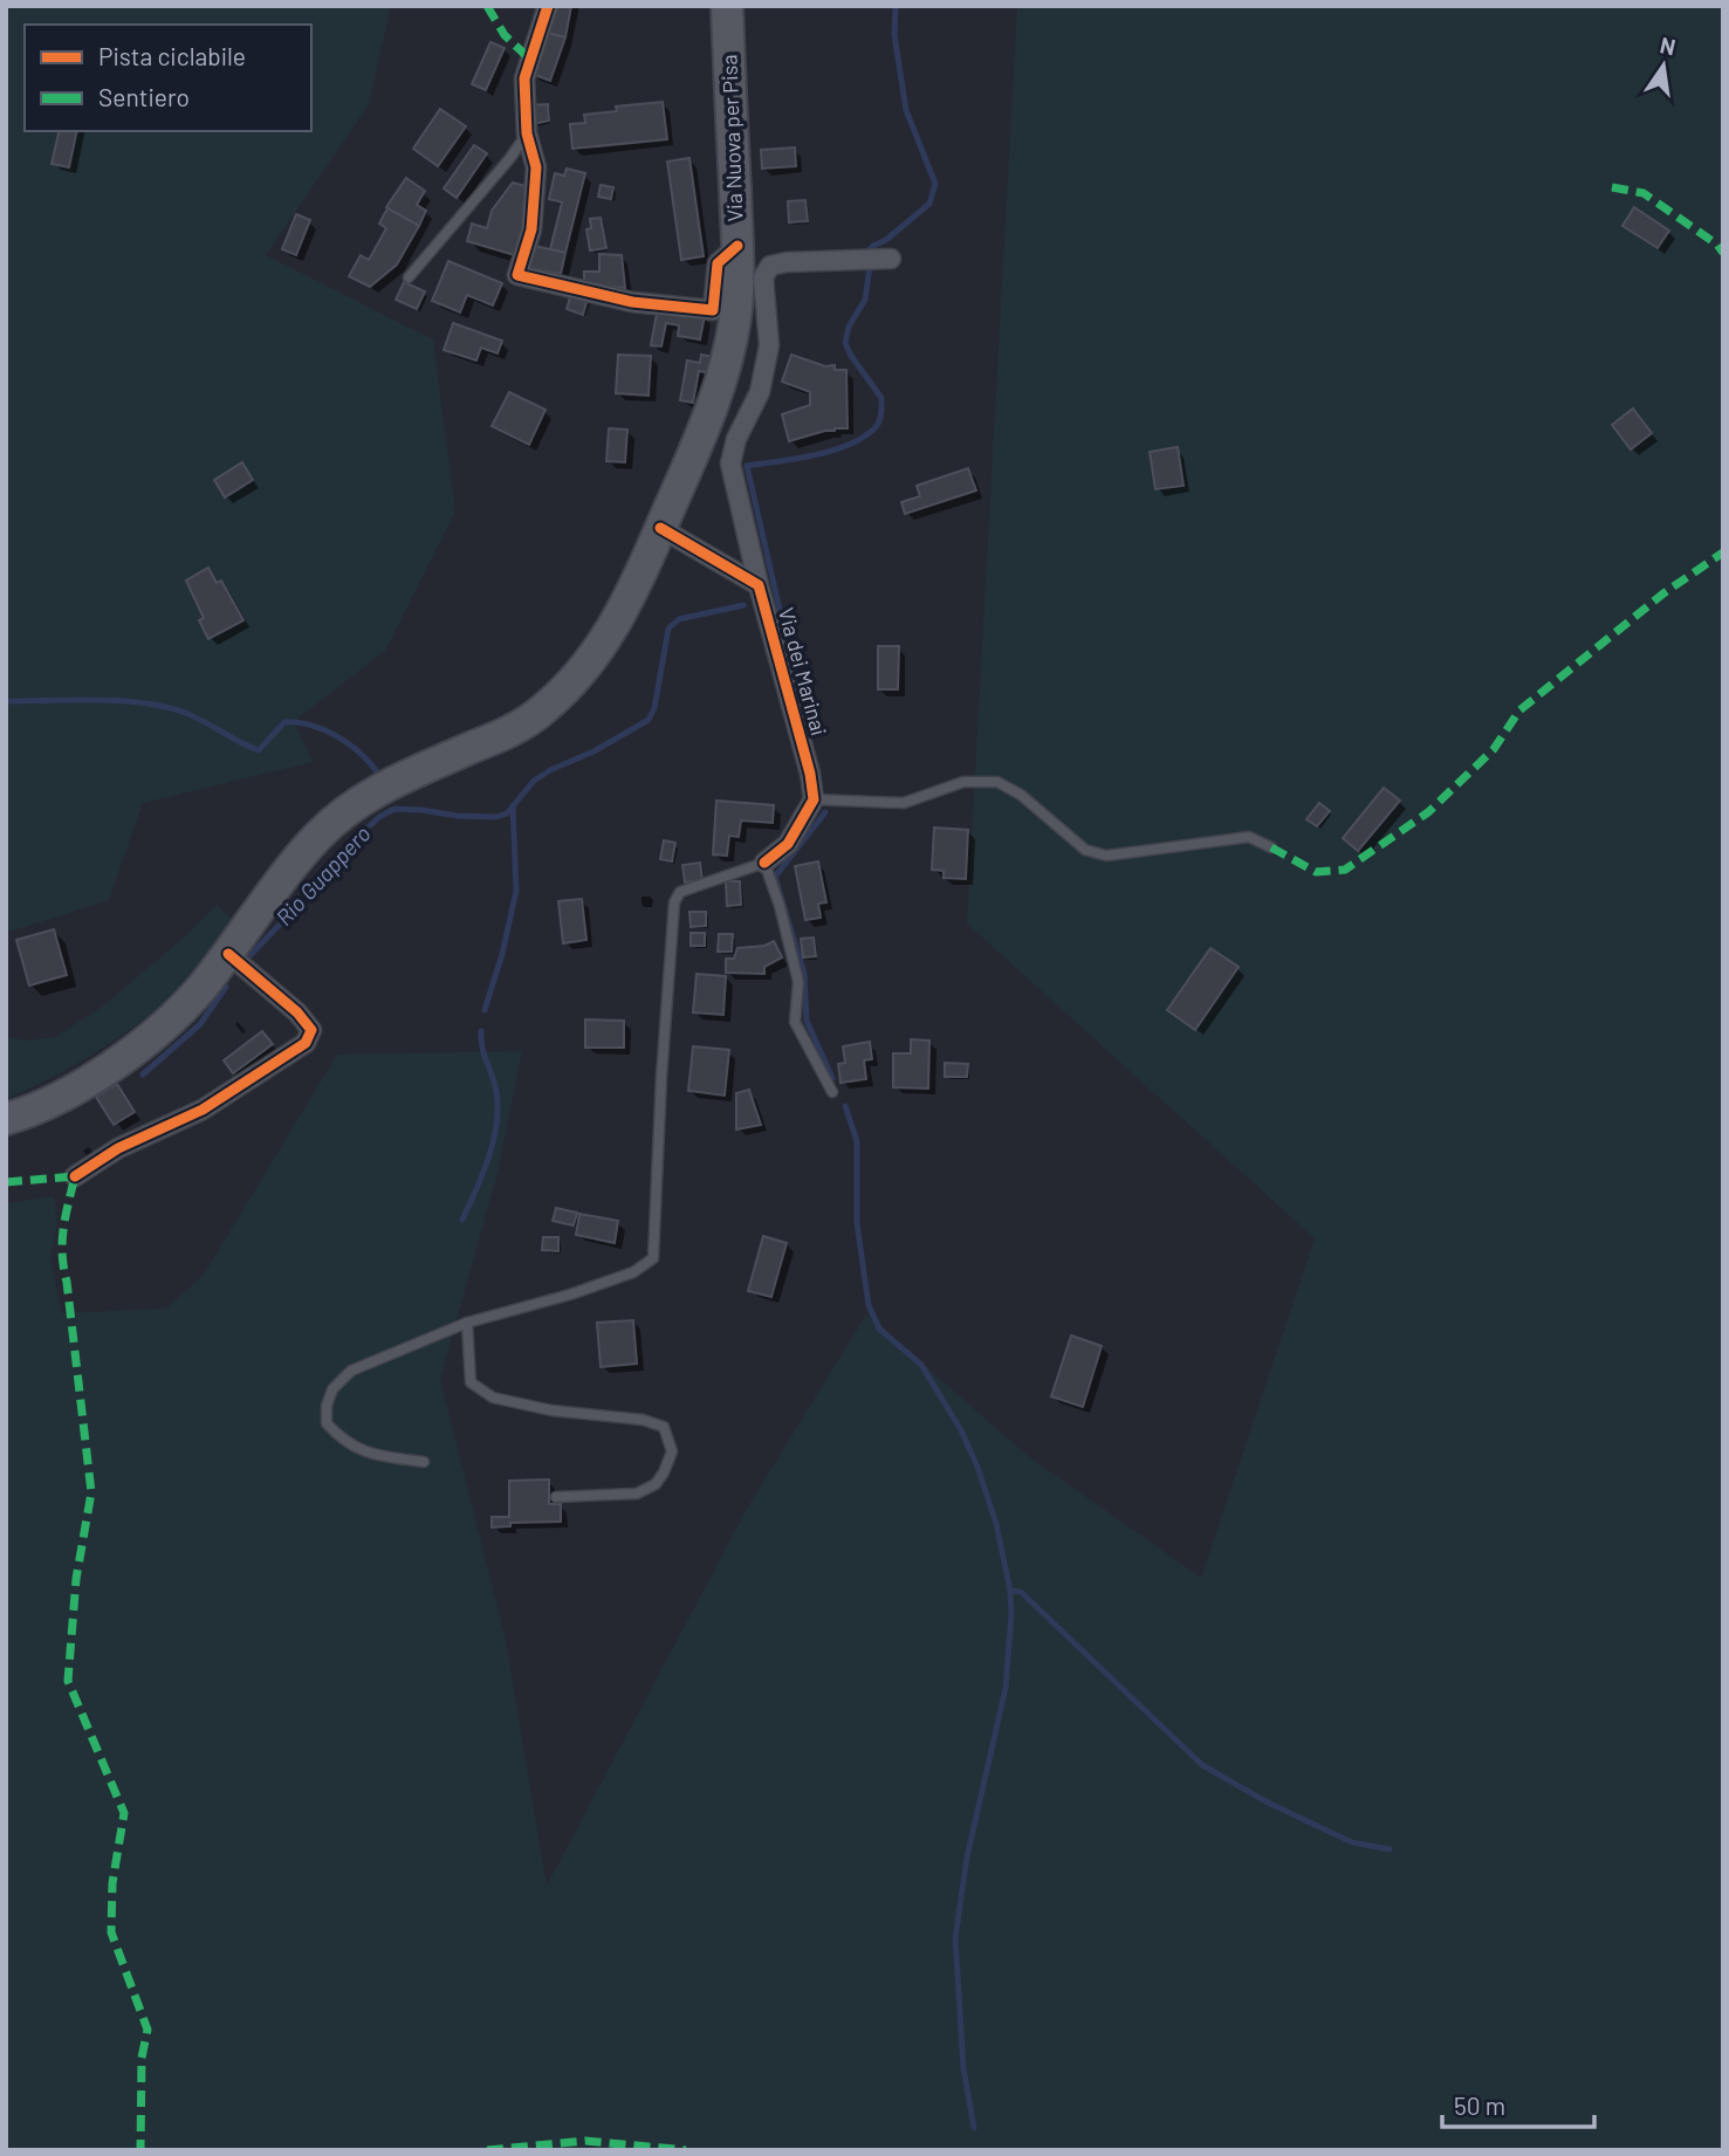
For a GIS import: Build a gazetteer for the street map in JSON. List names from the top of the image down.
{
  "streets": {
    "main road": ["Via Nuova per Pisa"],
    "street": ["Via dei Marinai"]
  },
  "crossings": [
    ["Via Nuova per Pisa", "Via dei Marinai"]
  ],
  "water": ["Rio Guappero"],
  "legend": ["Pista ciclabile", "Sentiero"],
  "scale_bar": "50 m",
  "north": "top"
}
